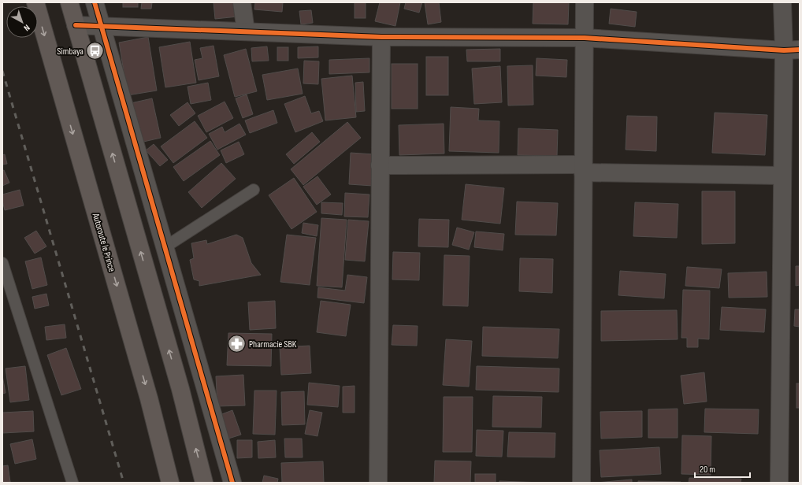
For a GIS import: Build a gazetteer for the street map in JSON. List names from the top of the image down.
{
  "streets": {
    "main road": ["Autoroute le Prince"]
  },
  "places": {
    "bus stop": ["Simbaya"],
    "pharmacy": ["Pharmacie SBK"]
  },
  "scale_bar": "20 m",
  "north": "bottom right"
}
